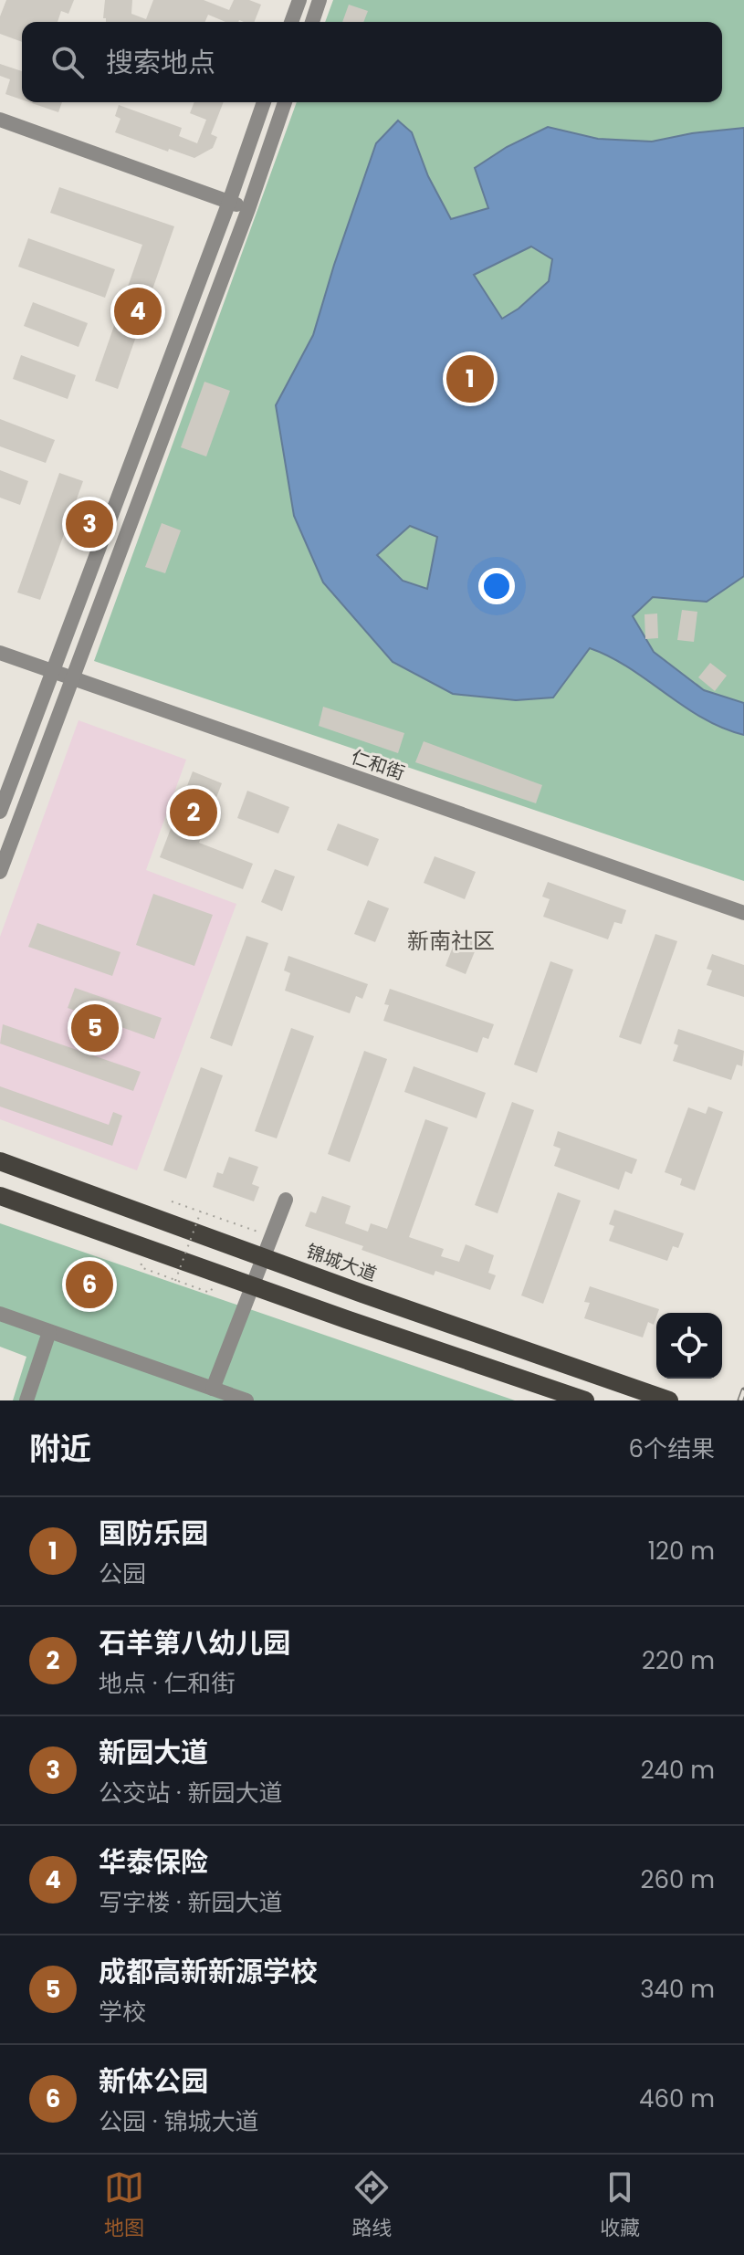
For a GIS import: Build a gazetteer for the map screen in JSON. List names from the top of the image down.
{
  "streets": {
    "main road": ["锦城大道"],
    "street": ["仁和街"]
  },
  "districts": ["新南社区"],
  "page": {
    "search": "搜索地点",
    "pins": [
      "4",
      "1",
      "3",
      "2",
      "5",
      "6"
    ],
    "heading": ["附近", "6个结果"],
    "list": [
      {
        "mark": "1",
        "name": "国防乐园",
        "note": "公园",
        "value": "120 m"
      },
      {
        "mark": "2",
        "name": "石羊第八幼儿园",
        "note": "地点 · 仁和街",
        "value": "220 m"
      },
      {
        "mark": "3",
        "name": "新园大道",
        "note": "公交站 · 新园大道",
        "value": "240 m"
      },
      {
        "mark": "4",
        "name": "华泰保险",
        "note": "写字楼 · 新园大道",
        "value": "260 m"
      },
      {
        "mark": "5",
        "name": "成都高新新源学校",
        "note": "学校",
        "value": "340 m"
      },
      {
        "mark": "6",
        "name": "新体公园",
        "note": "公园 · 锦城大道",
        "value": "460 m"
      }
    ],
    "nav": ["地图", "路线", "收藏"]
  }
}
